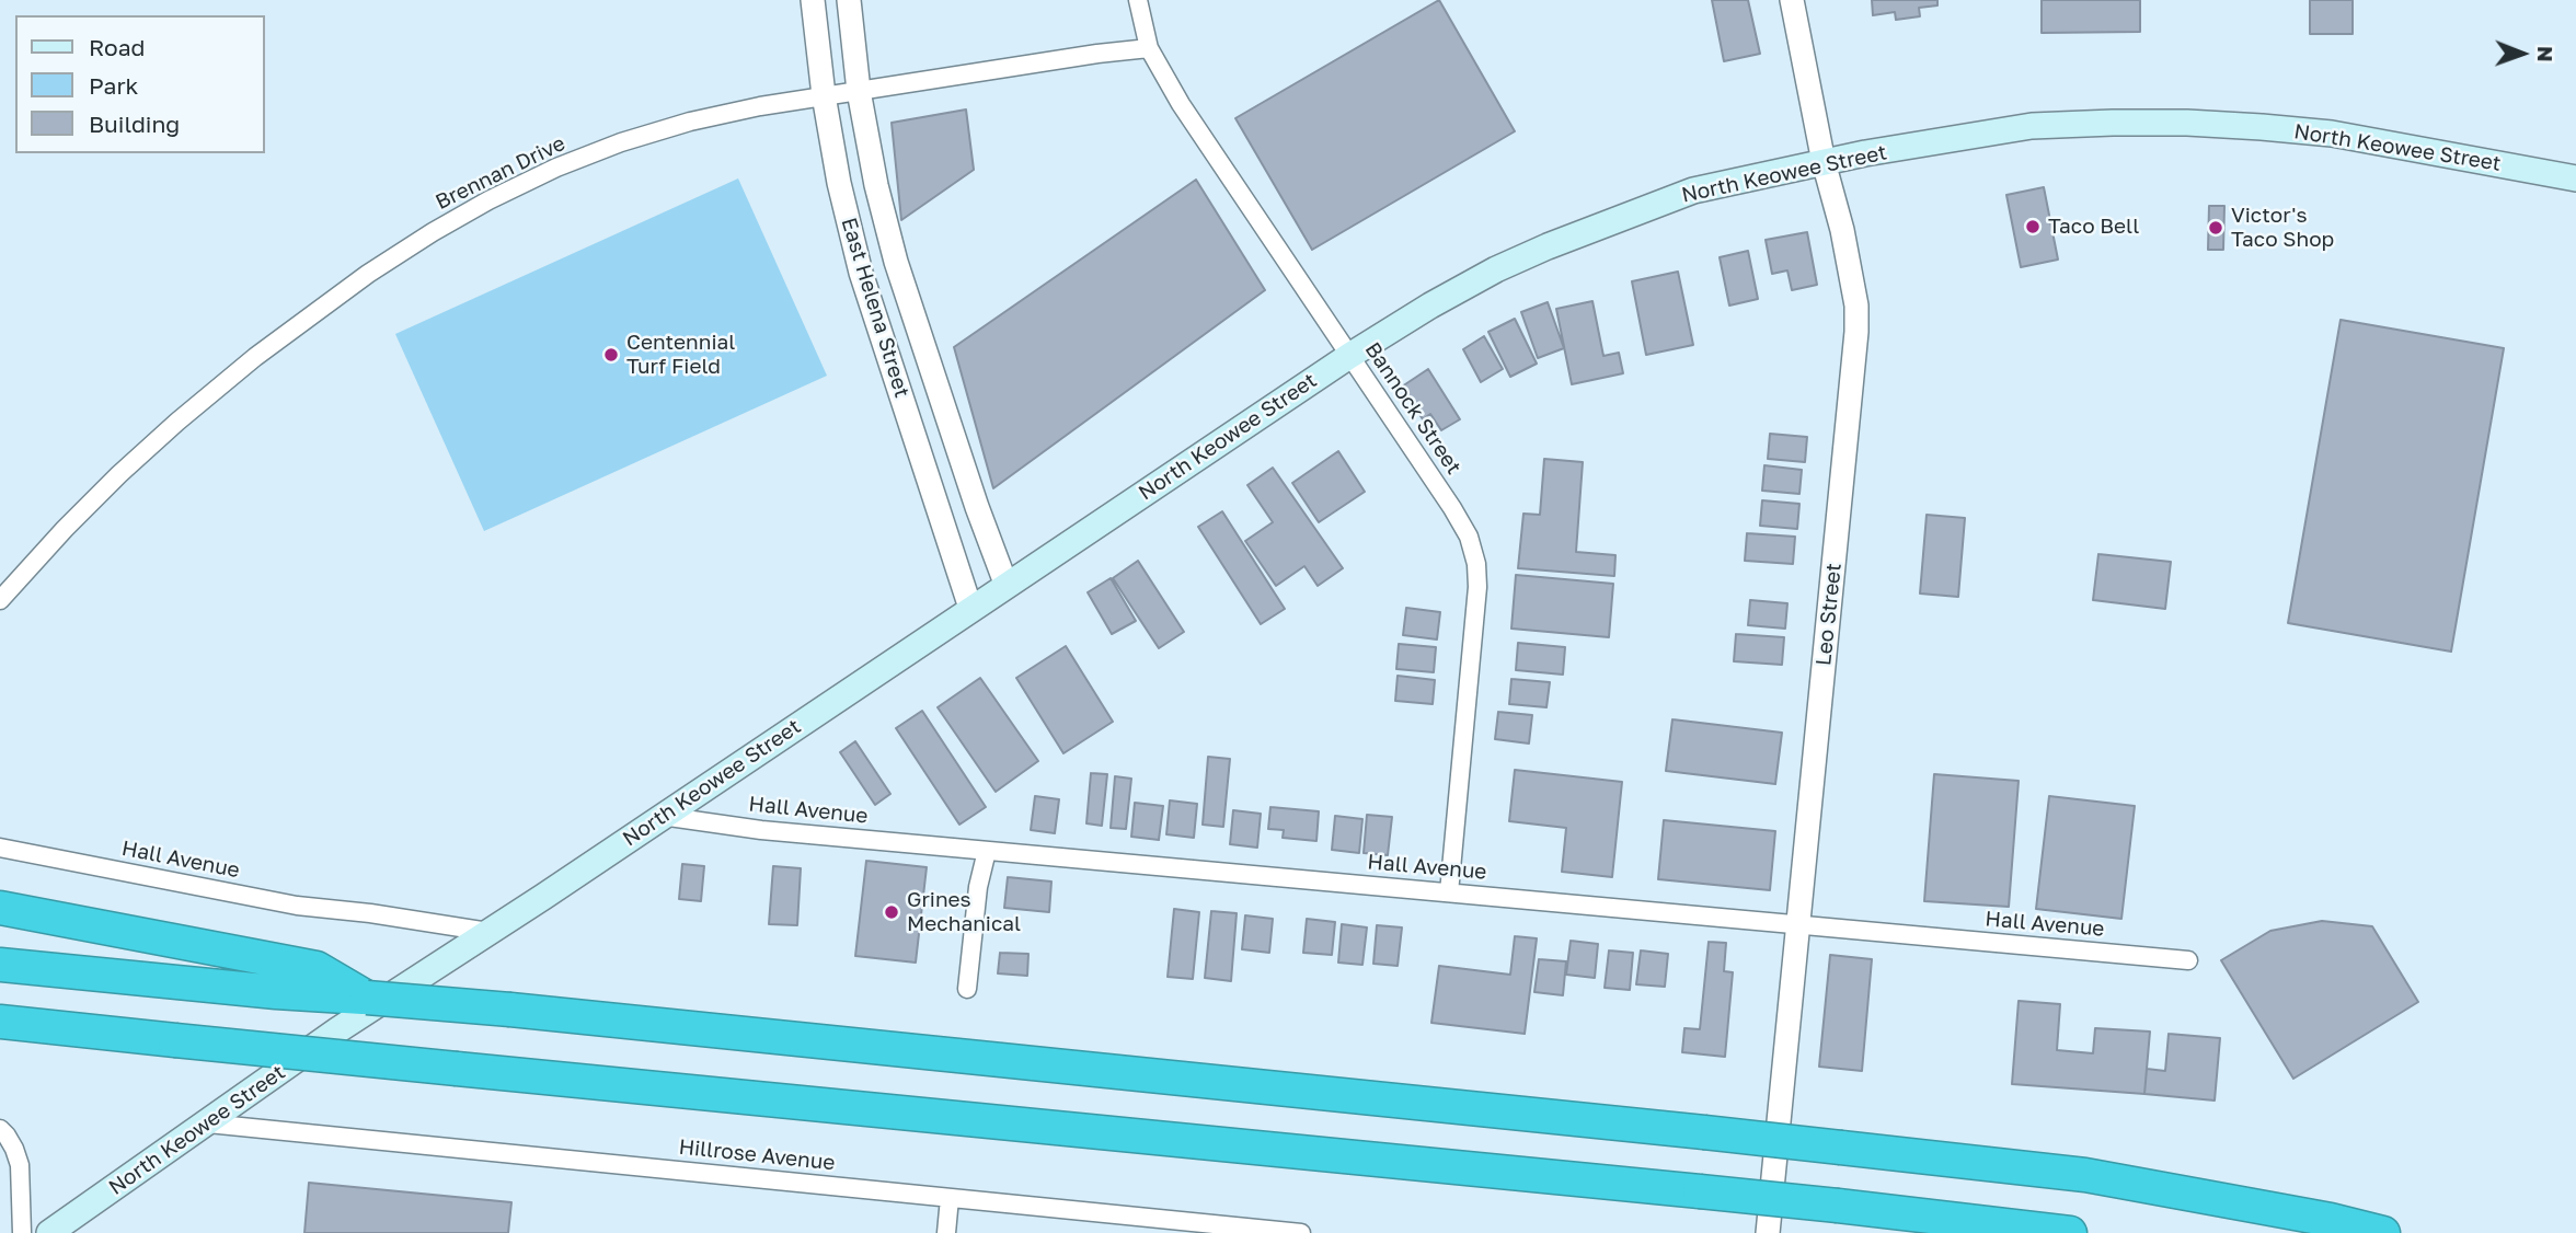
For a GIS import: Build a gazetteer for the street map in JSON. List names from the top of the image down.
{
  "streets": {
    "main road": ["North Keowee Street"],
    "street": [
      "Brennan Drive",
      "East Helena Street",
      "Bannock Street",
      "Leo Street",
      "Hall Avenue",
      "Hillrose Avenue"
    ]
  },
  "crossings": [
    ["North Keowee Street", "East Helena Street"],
    ["North Keowee Street", "Bannock Street"],
    ["North Keowee Street", "Leo Street"],
    ["North Keowee Street", "Hall Avenue"],
    ["North Keowee Street", "Hillrose Avenue"],
    ["Brennan Drive", "East Helena Street"],
    ["Brennan Drive", "Bannock Street"],
    ["Bannock Street", "Hall Avenue"],
    ["Leo Street", "Hall Avenue"]
  ],
  "places": [
    "Taco Bell",
    "Victor's Taco Shop",
    "Centennial Turf Field",
    "Grines Mechanical"
  ],
  "legend": ["Road", "Park", "Building"],
  "north": "right"
}
